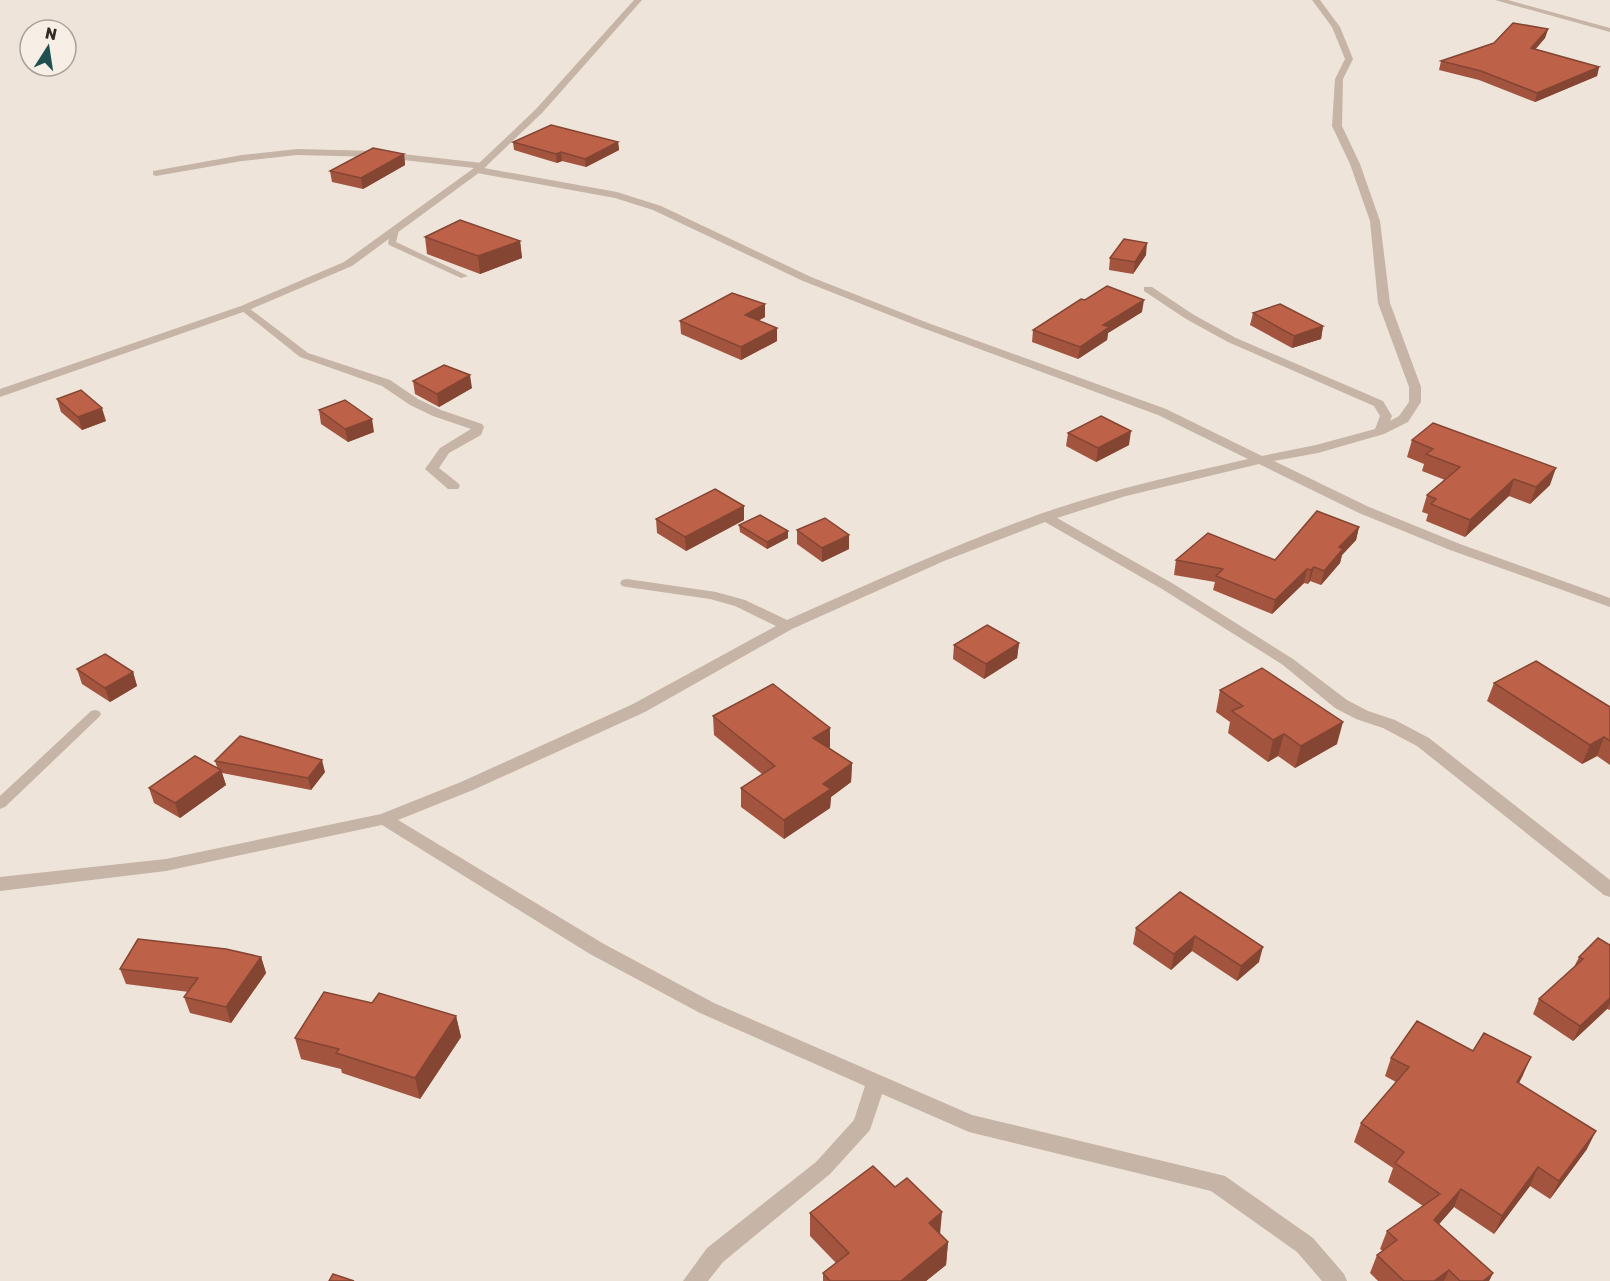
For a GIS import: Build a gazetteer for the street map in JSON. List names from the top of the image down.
{
  "north": "top"
}
